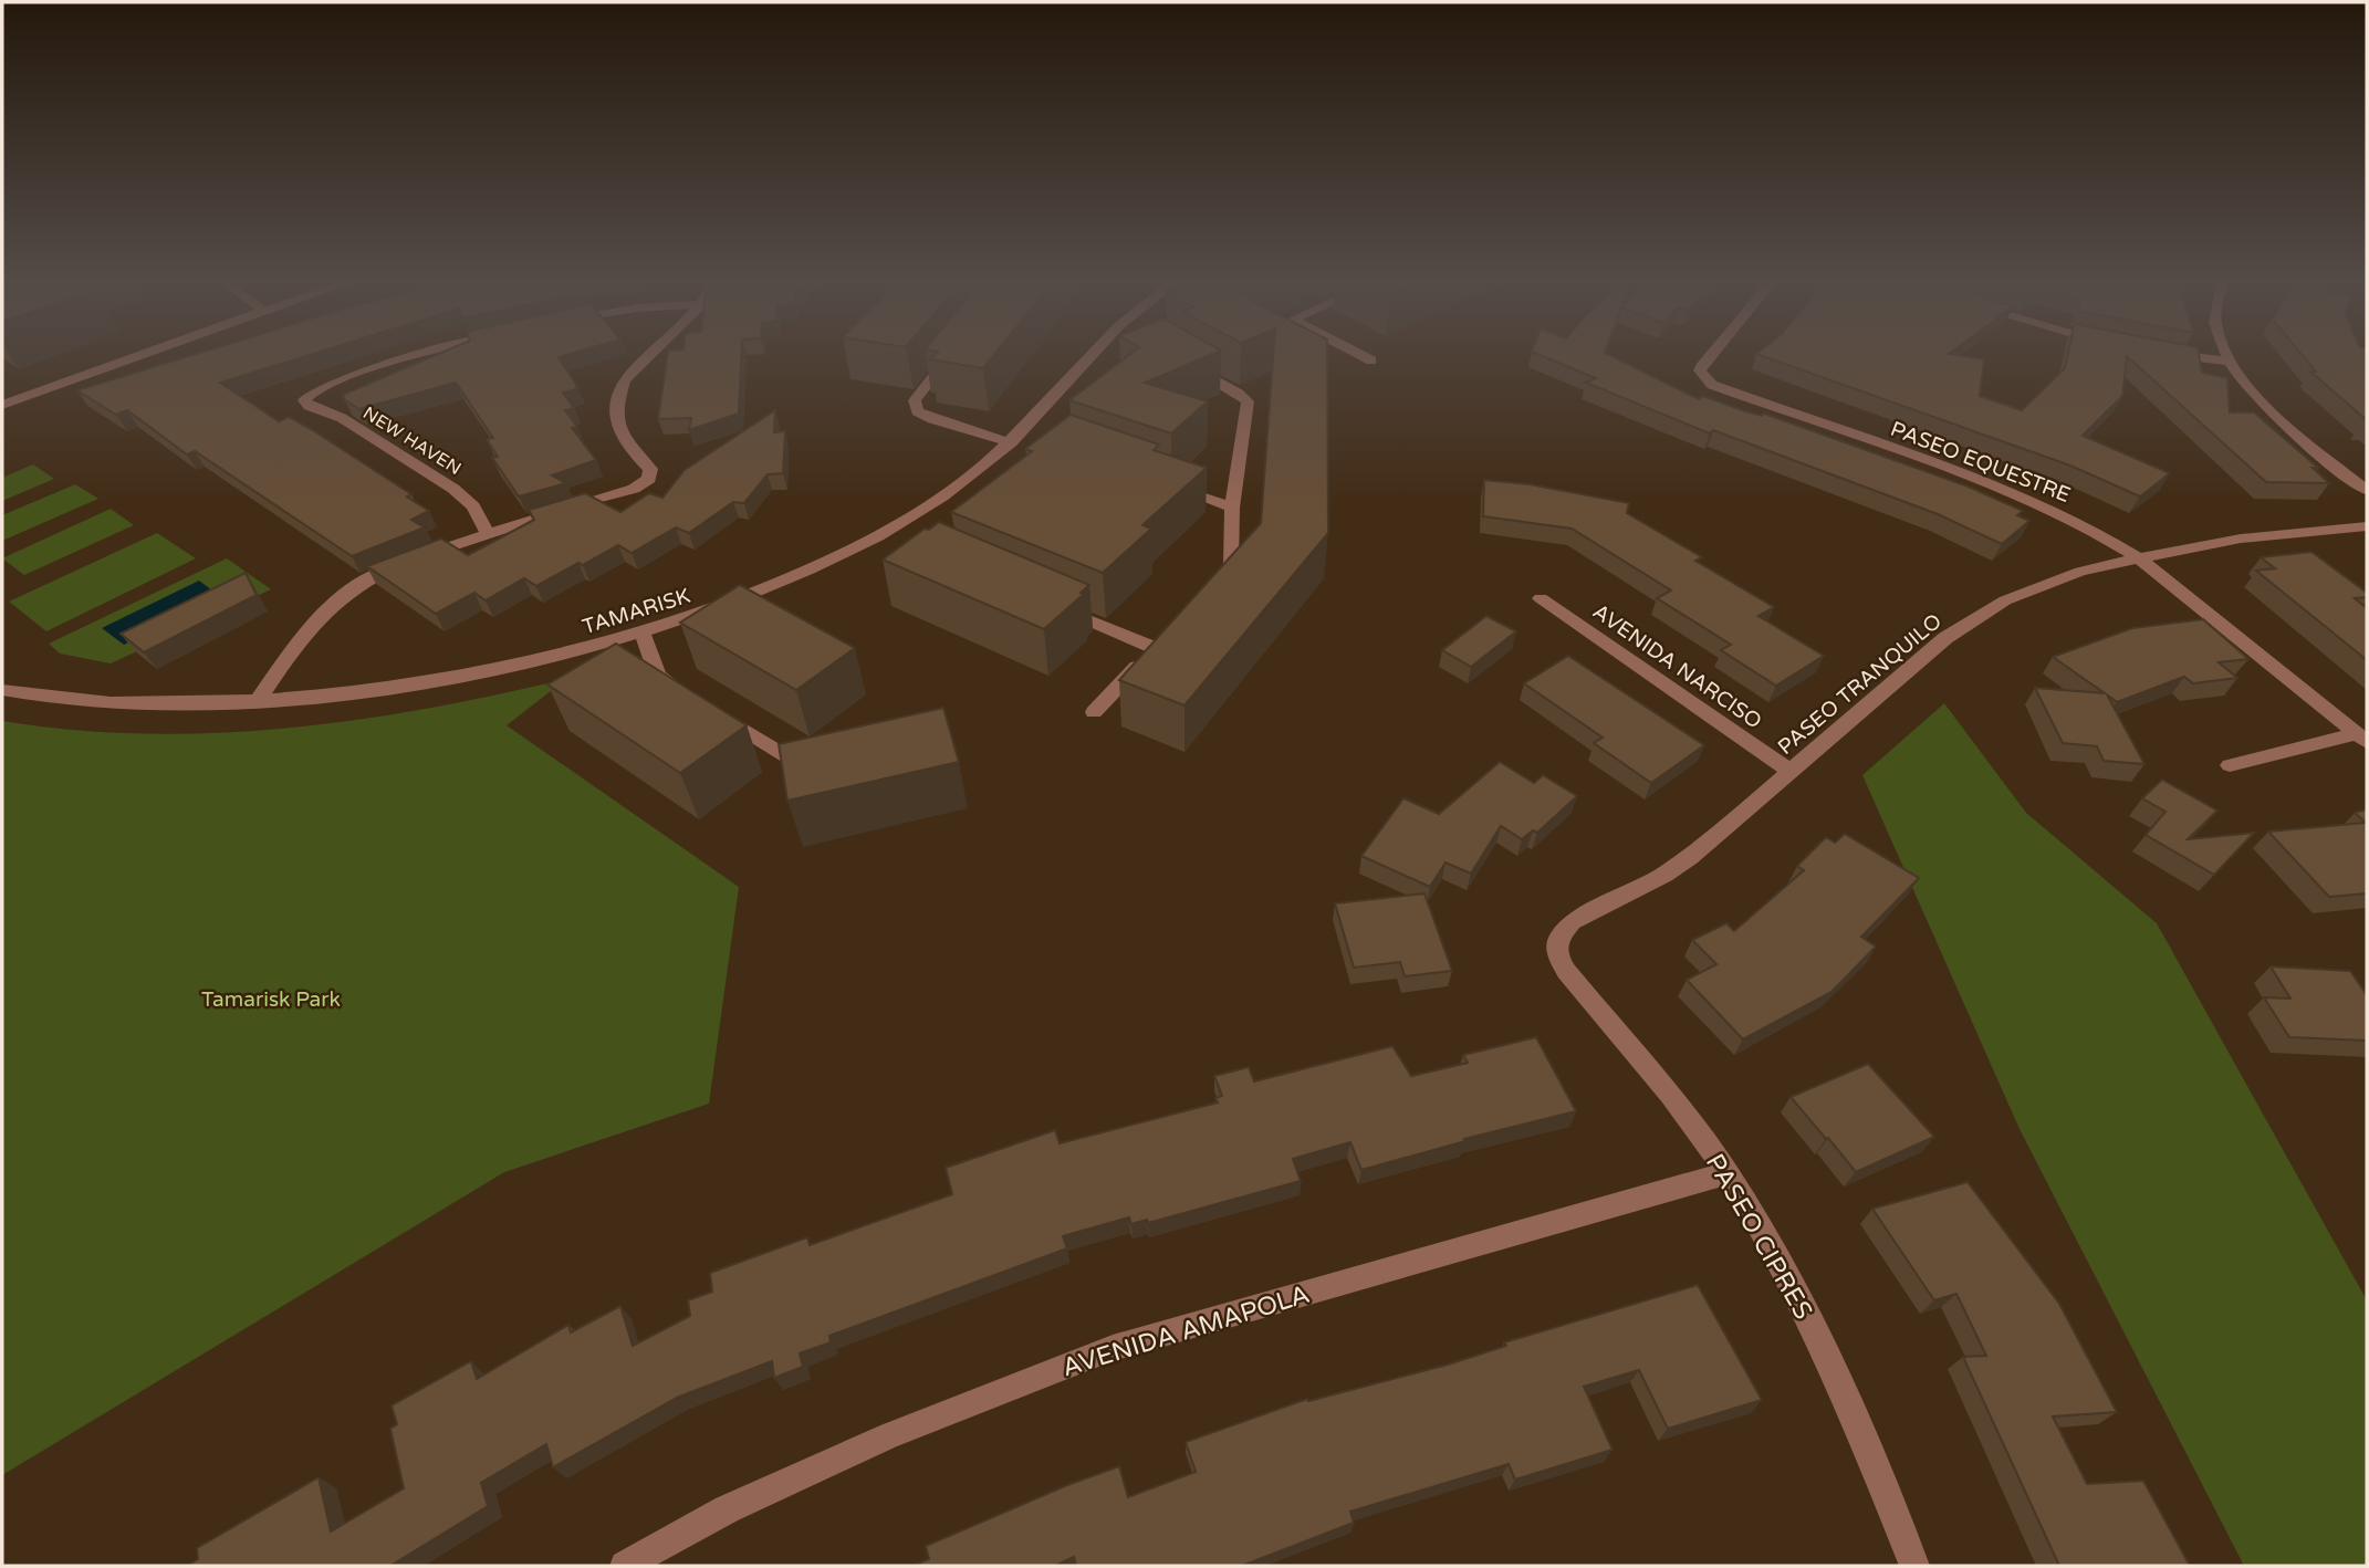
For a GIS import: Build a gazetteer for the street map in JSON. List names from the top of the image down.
{
  "streets": {
    "street": [
      "NEW HAVEN",
      "PASEO EQUESTRE",
      "TAMARISK",
      "AVENIDA NARCISO",
      "PASEO TRANQUILO",
      "PASEO CIPRES",
      "AVENIDA AMAPOLA"
    ]
  },
  "crossings": [
    ["PASEO EQUESTRE", "PASEO TRANQUILO"],
    ["AVENIDA NARCISO", "PASEO TRANQUILO"],
    ["PASEO TRANQUILO", "PASEO CIPRES"],
    ["PASEO CIPRES", "AVENIDA AMAPOLA"]
  ],
  "parks": ["Tamarisk Park"]
}
